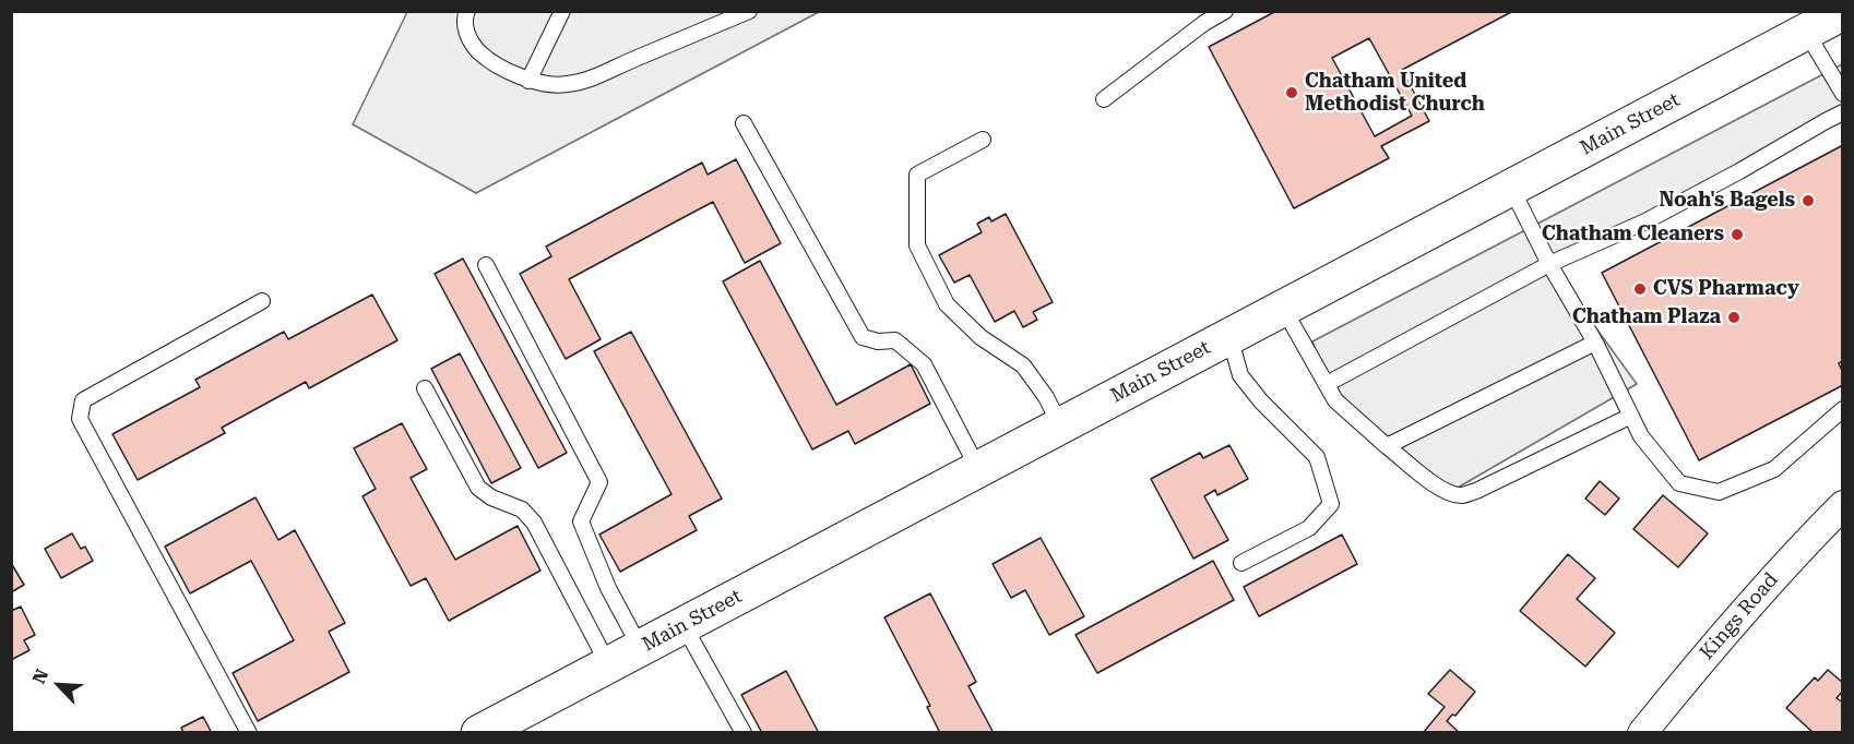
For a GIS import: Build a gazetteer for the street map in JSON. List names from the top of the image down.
{
  "streets": {
    "main road": ["Main Street"],
    "street": ["Kings Road"]
  },
  "places": [
    "Chatham United Methodist Church",
    "Noah's Bagels",
    "Chatham Cleaners",
    "CVS Pharmacy",
    "Chatham Plaza"
  ],
  "north": "top left"
}
